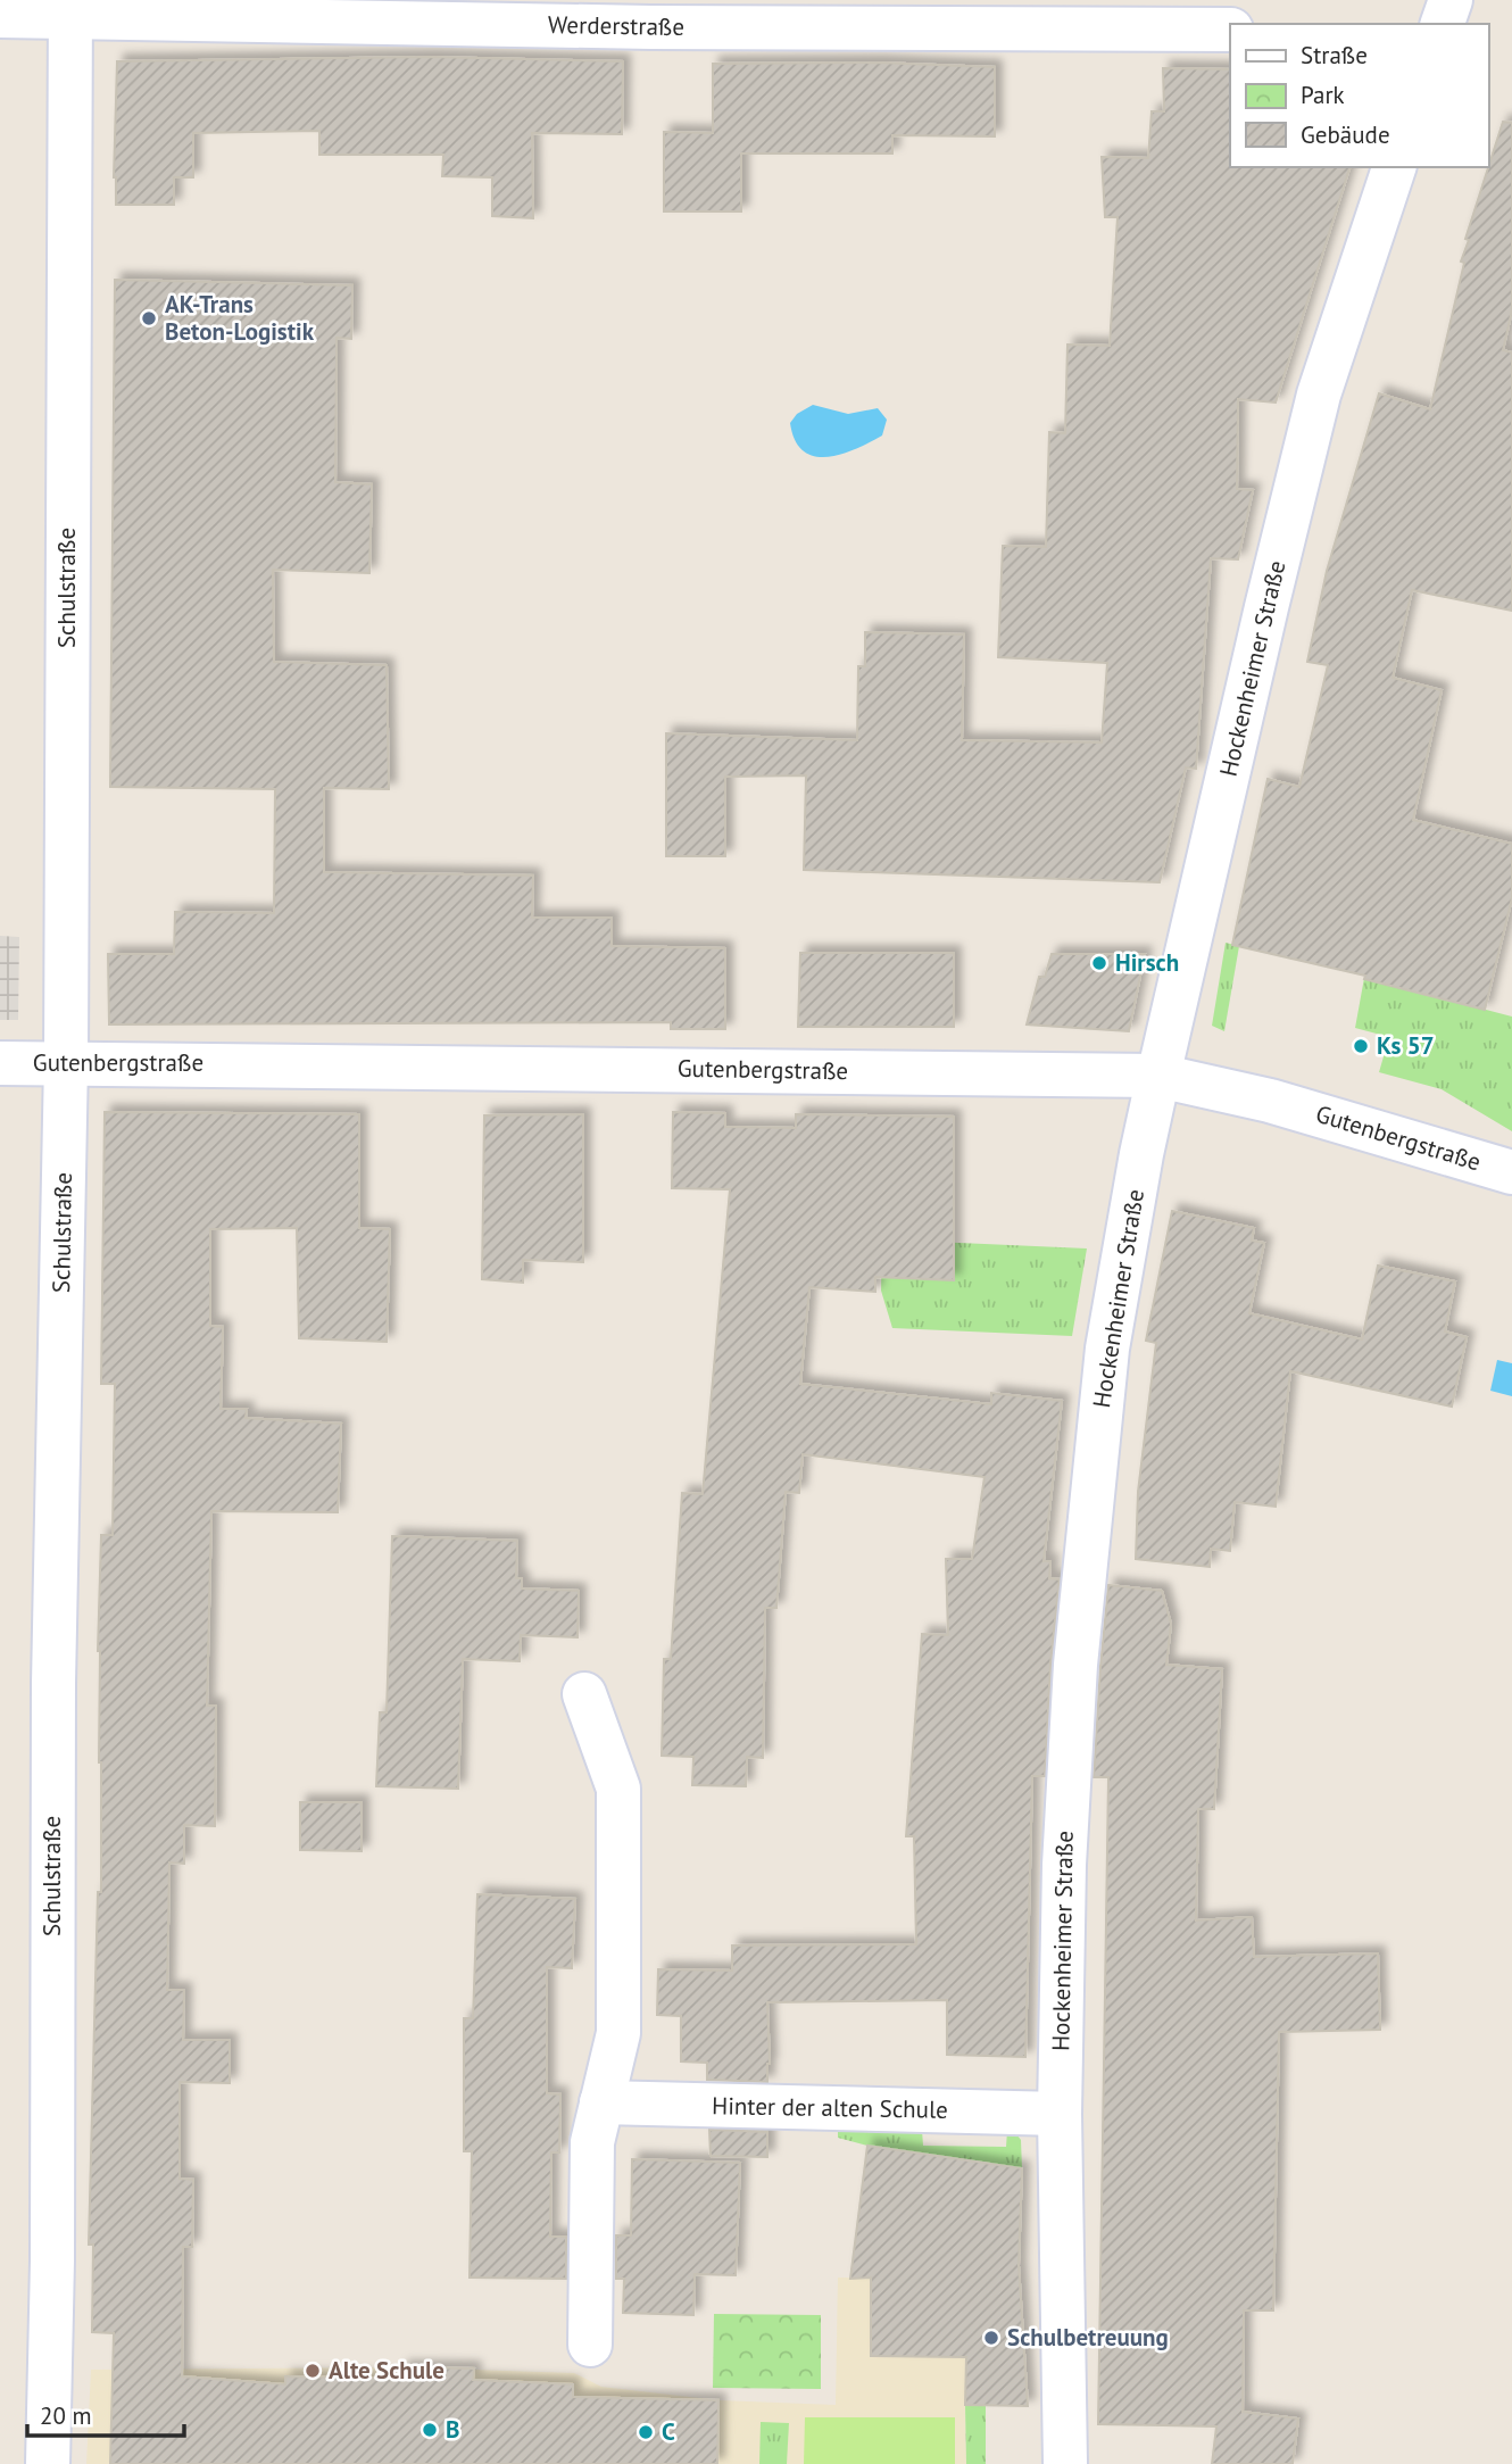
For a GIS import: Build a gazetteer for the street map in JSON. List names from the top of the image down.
{
  "streets": {
    "street": [
      "Werderstraße",
      "Schulstraße",
      "Hockenheimer Straße",
      "Gutenbergstraße",
      "Hinter der alten Schule"
    ]
  },
  "crossings": [
    ["Werderstraße", "Schulstraße"],
    ["Schulstraße", "Gutenbergstraße"],
    ["Hockenheimer Straße", "Gutenbergstraße"],
    ["Hockenheimer Straße", "Hinter der alten Schule"]
  ],
  "places": [
    "AK-Trans Beton-Logistik",
    "Hirsch",
    "Ks 57",
    "Schulbetreuung",
    "Alte Schule",
    "B",
    "C"
  ],
  "legend": ["Straße", "Park", "Gebäude"],
  "scale_bar": "20 m"
}
